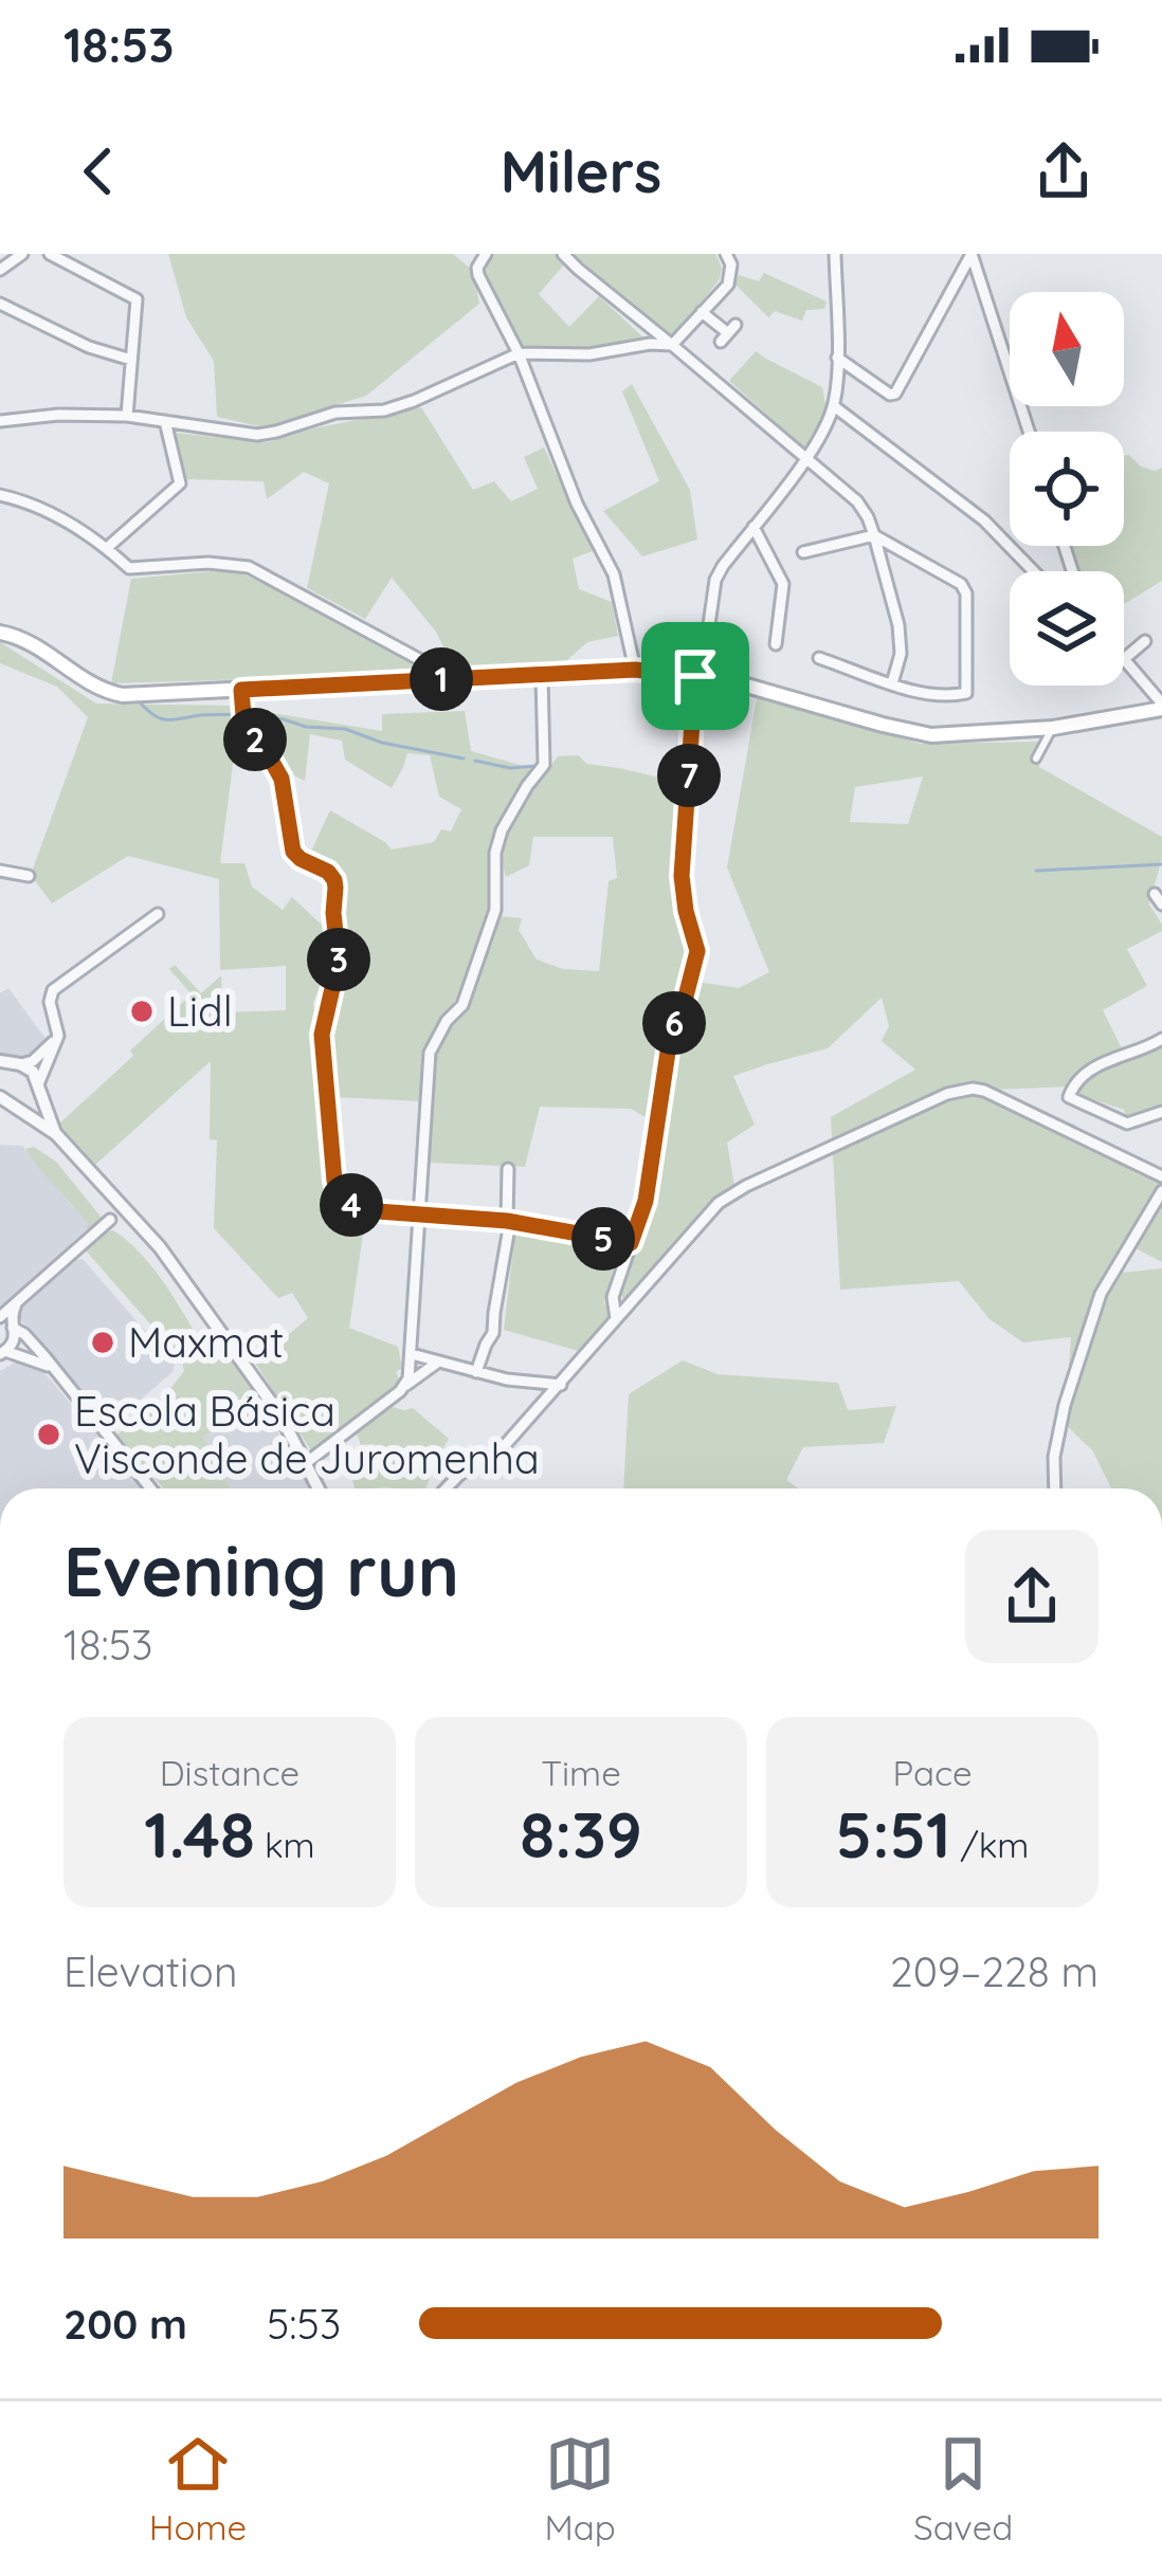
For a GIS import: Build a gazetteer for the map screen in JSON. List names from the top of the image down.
{
  "places": ["Lidl", "Maxmat", "Escola Básica Visconde de Juromenha"],
  "north": "top",
  "page": {
    "status": "18:53",
    "header": "Milers",
    "pins": [
      "1",
      "2",
      "7",
      "3",
      "6",
      "4",
      "5"
    ],
    "heading": ["Evening run", "18:53"],
    "stats": [
      ["Distance", "1.48 km"],
      ["Time", "8:39"],
      ["Pace", "5:51 /km"]
    ],
    "chart": ["Elevation", "209–228 m"],
    "list": [
      {
        "name": "200 m",
        "note": "5:53"
      }
    ],
    "tabs": ["Home", "Map", "Saved"]
  }
}
